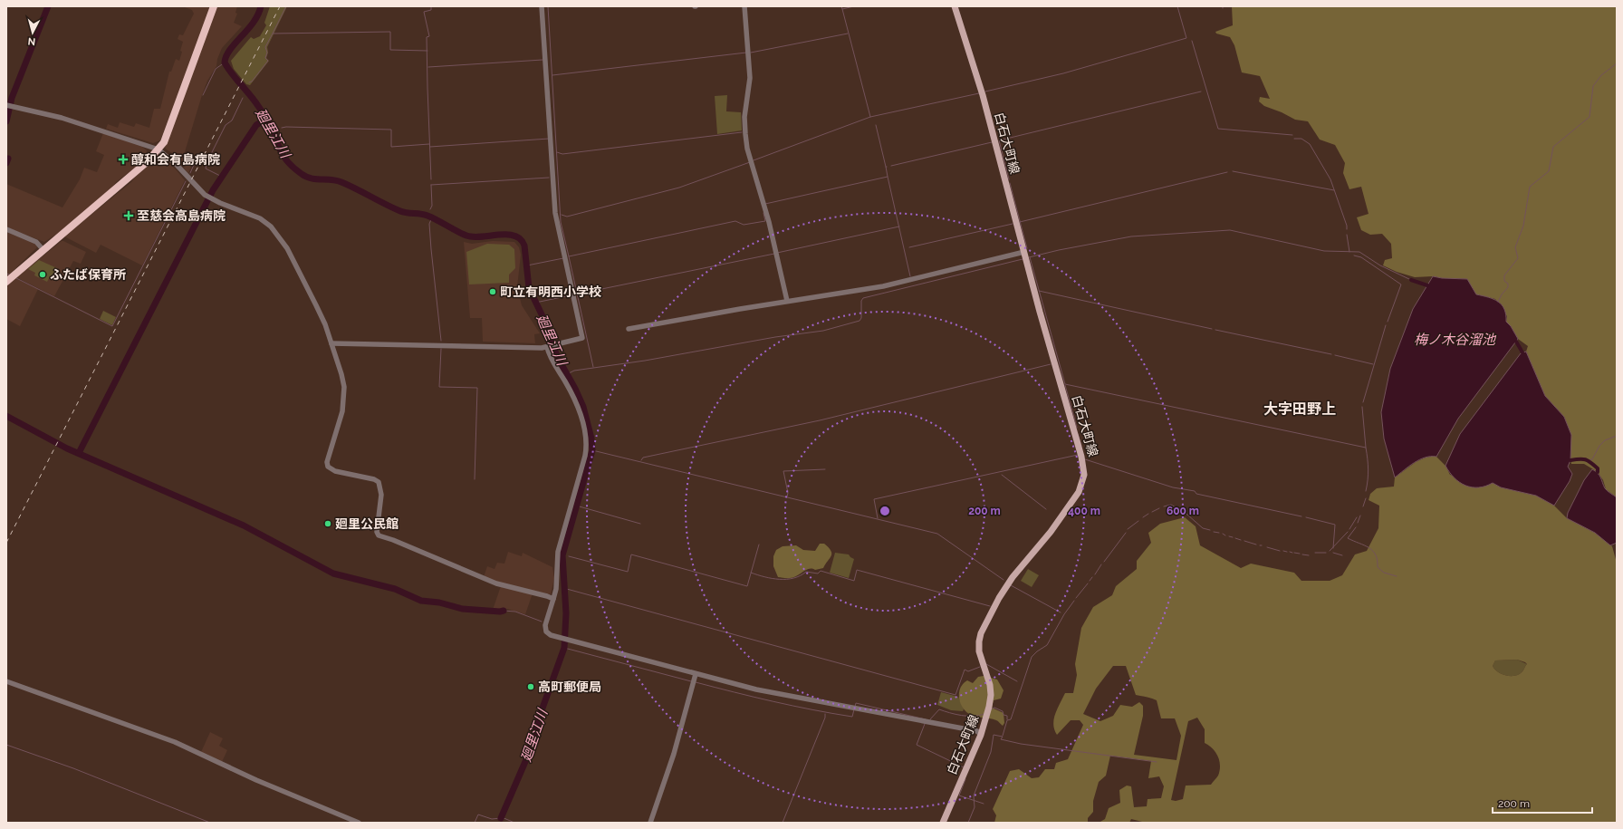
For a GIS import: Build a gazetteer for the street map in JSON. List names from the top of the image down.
{
  "streets": {
    "main road": ["白石大町線"]
  },
  "districts": ["大字田野上"],
  "water": ["廻里江川", "梅ノ木谷溜池"],
  "places": {
    "health": ["醇和会有島病院", "至慈会高島病院"],
    "other": [
      "ふたば保育所",
      "町立有明西小学校",
      "廻里公民館",
      "高町郵便局"
    ]
  },
  "scale_bar": "200 m",
  "north": "bottom",
  "rings": ["200 m", "400 m", "600 m"]
}
